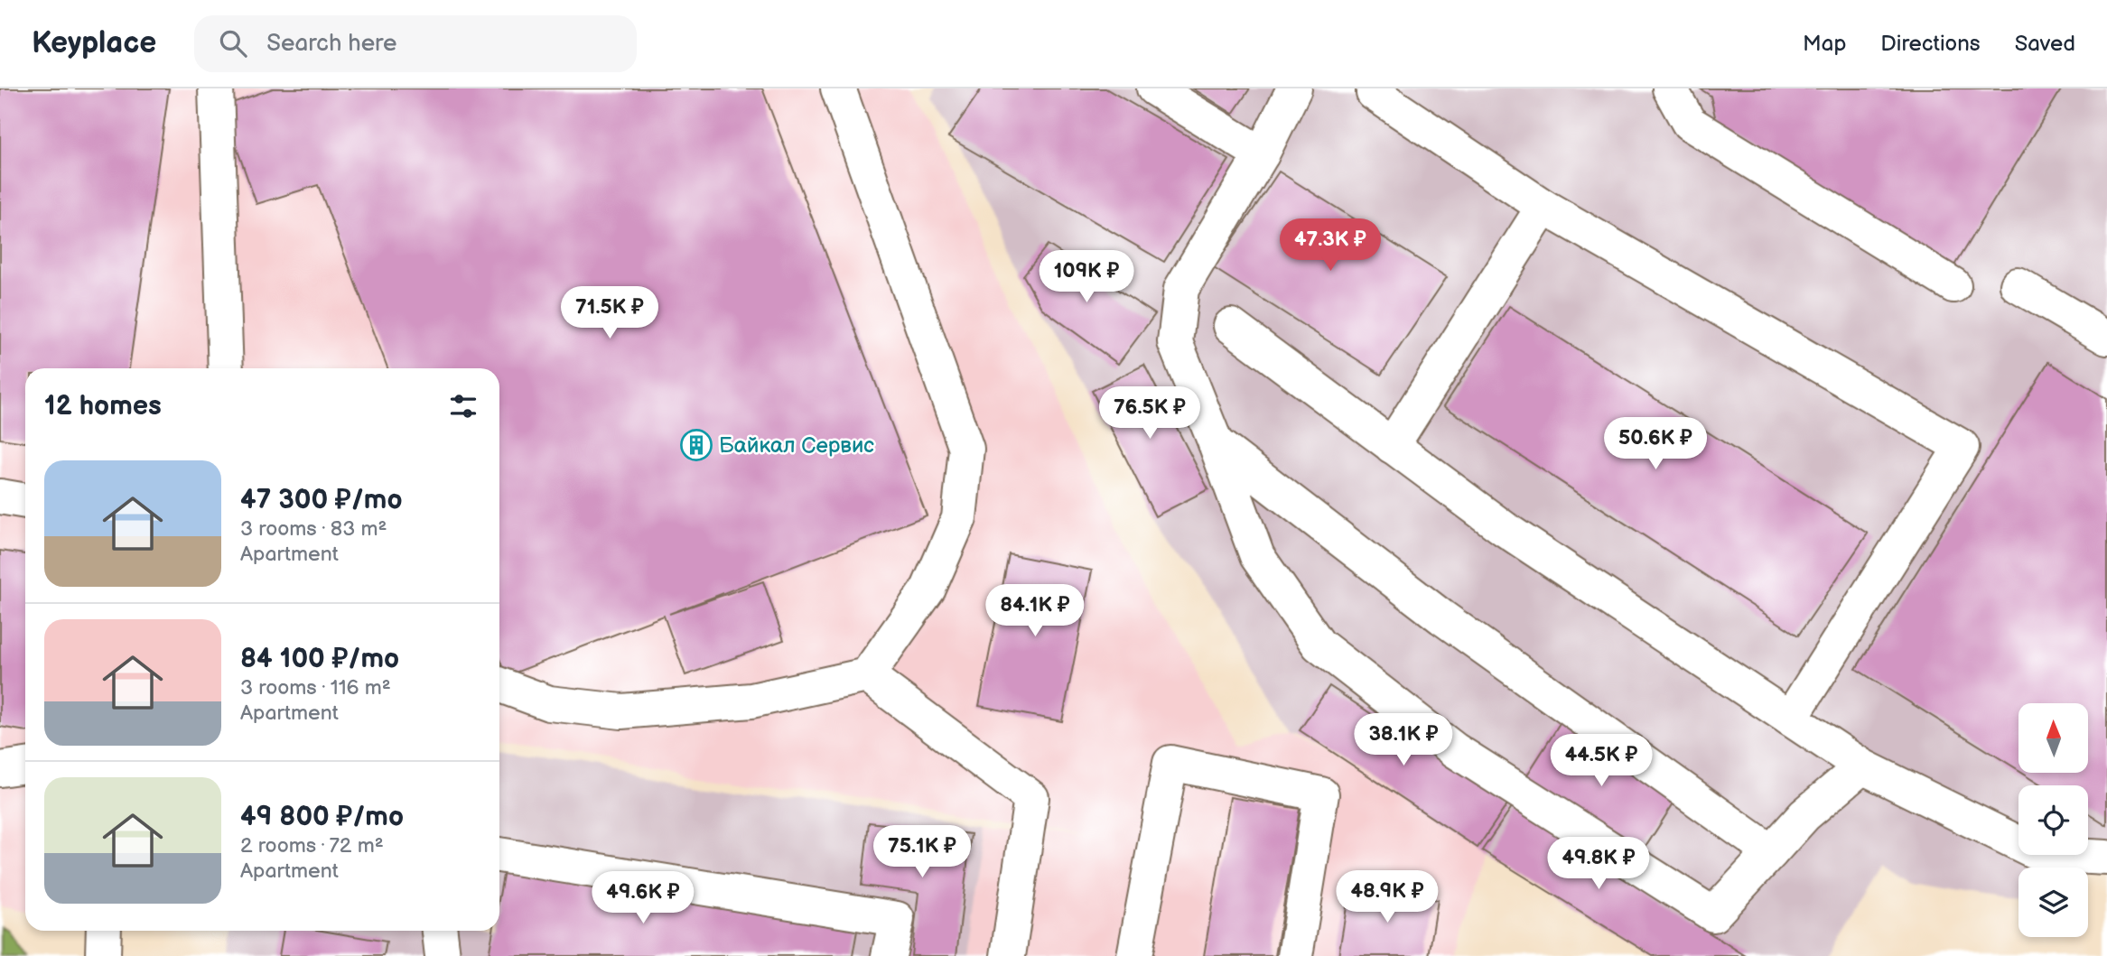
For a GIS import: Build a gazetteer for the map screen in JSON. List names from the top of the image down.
{
  "places": {
    "building": ["Байкал Сервис"]
  },
  "north": "top",
  "page": {
    "header": "Keyplace",
    "search": "Search here",
    "nav": ["Map", "Directions", "Saved"],
    "price": [
      "47.3K ₽",
      "109K ₽",
      "71.5K ₽",
      "76.5K ₽",
      "50.6K ₽",
      "84.1K ₽",
      "38.1K ₽",
      "44.5K ₽",
      "75.1K ₽",
      "49.8K ₽",
      "48.9K ₽",
      "49.6K ₽"
    ],
    "heading": "12 homes",
    "list": [
      {
        "name": "47 300 ₽/mo",
        "note": "3 rooms · 83 m² · Apartment"
      },
      {
        "name": "84 100 ₽/mo",
        "note": "3 rooms · 116 m² · Apartment"
      },
      {
        "name": "49 800 ₽/mo",
        "note": "2 rooms · 72 m² · Apartment"
      }
    ]
  }
}
